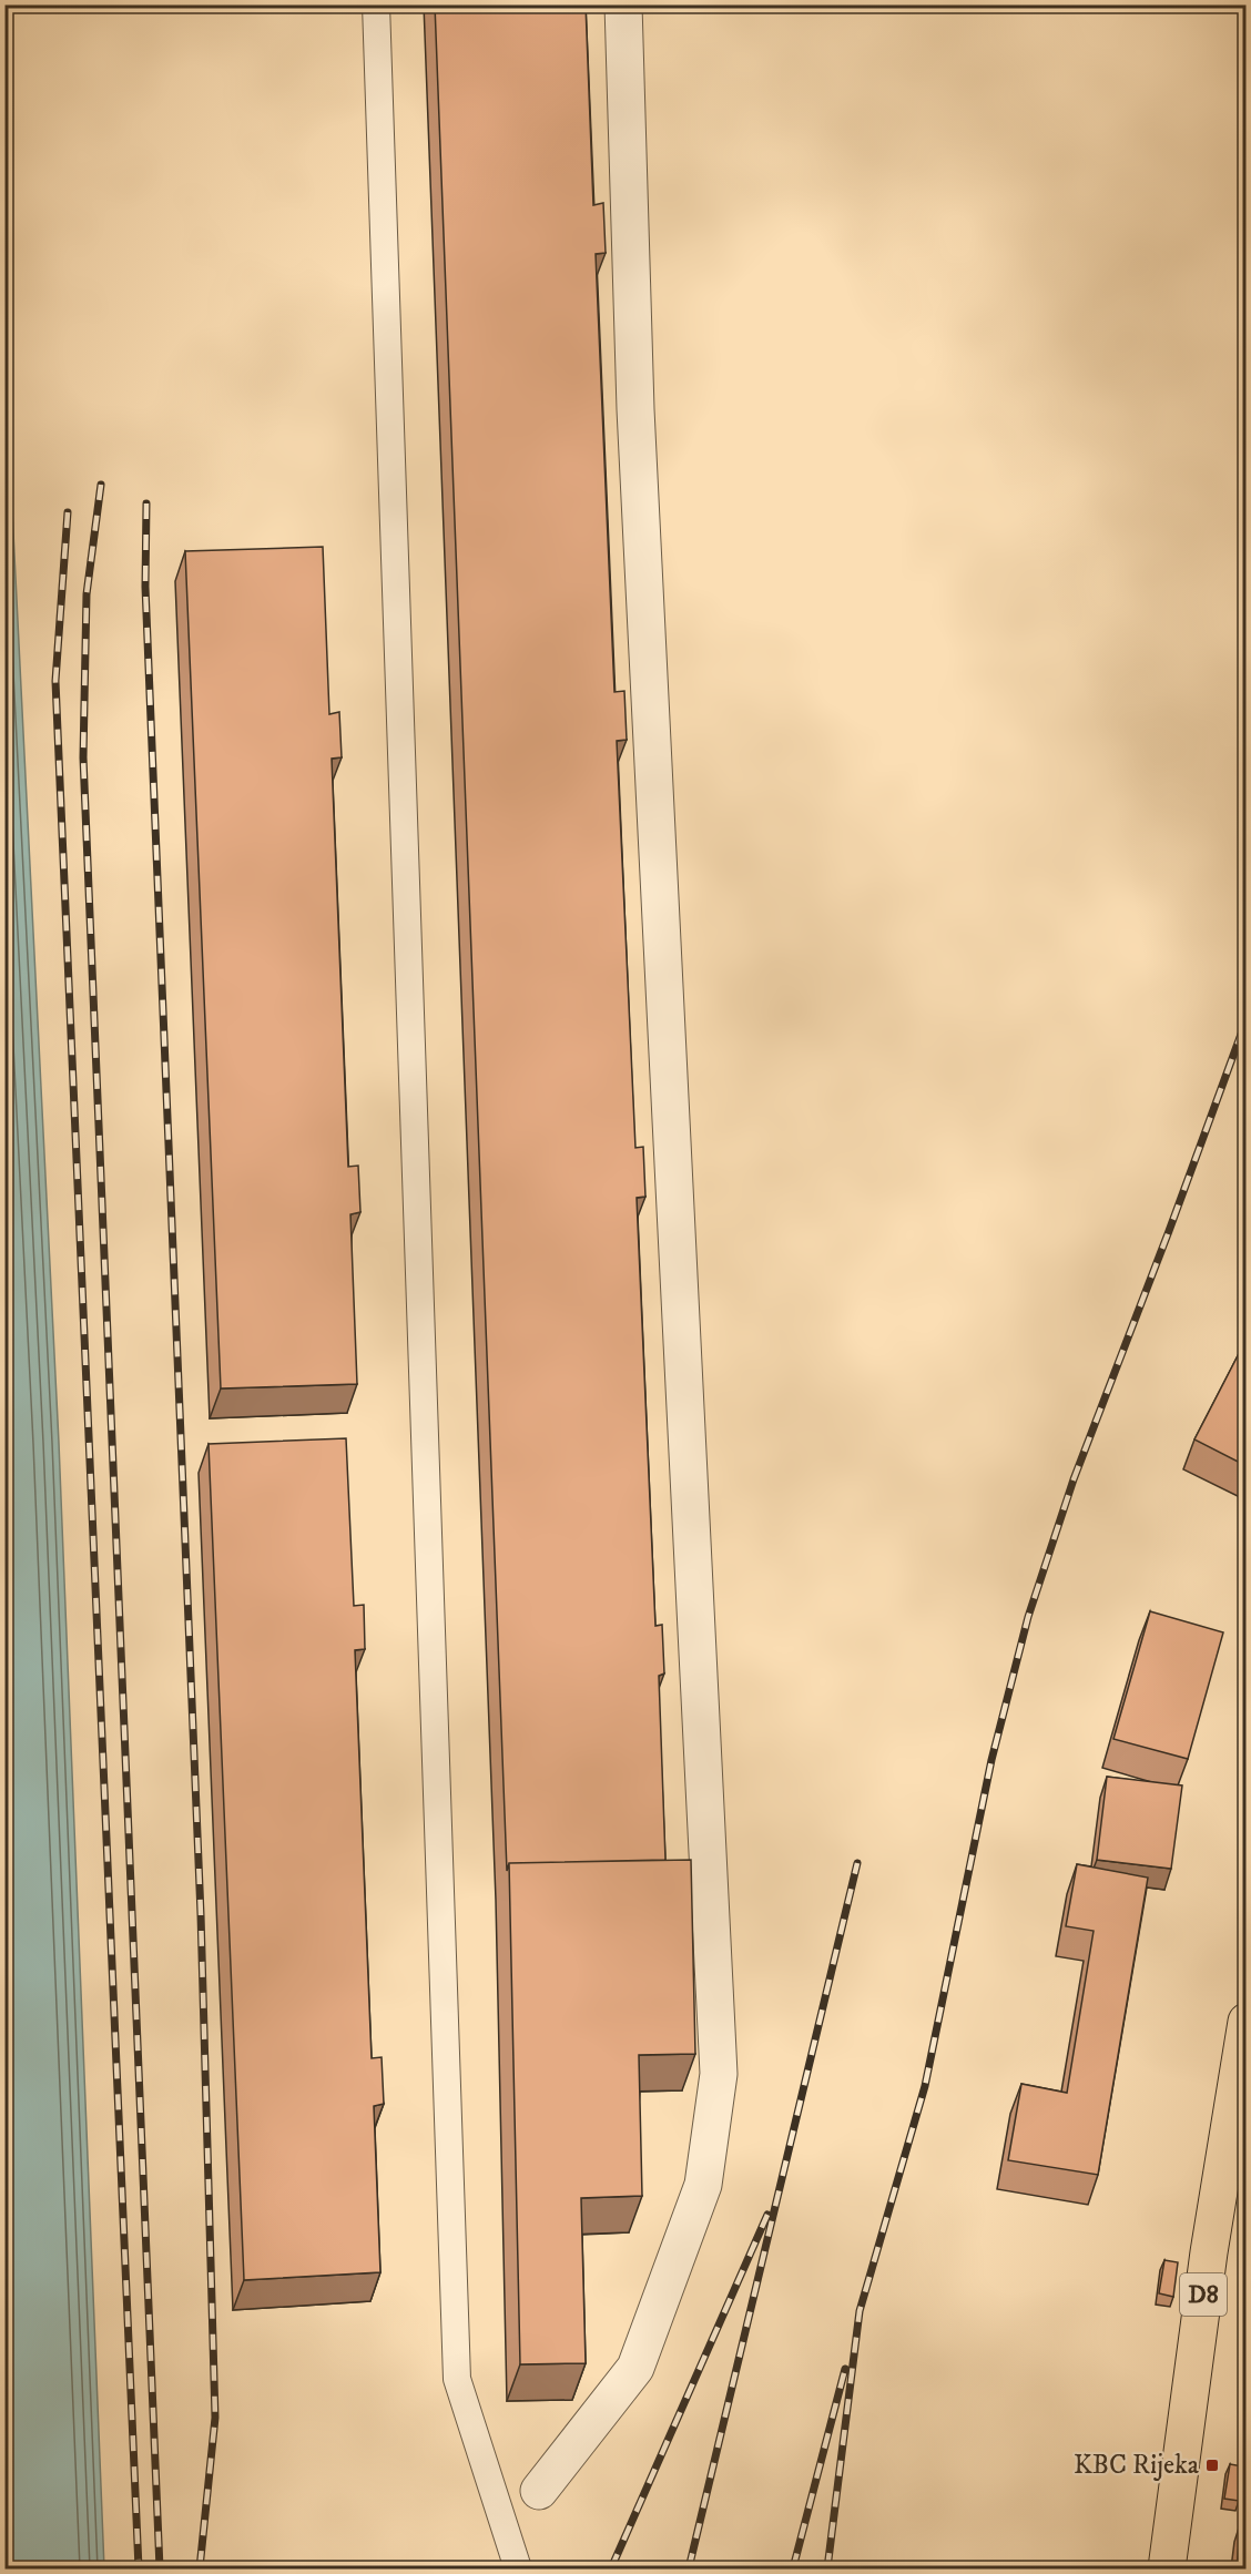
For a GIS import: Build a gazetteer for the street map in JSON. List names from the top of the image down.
{
  "streets": {
    "main road": ["D8"]
  },
  "places": {
    "transit": ["KBC Rijeka"]
  }
}
